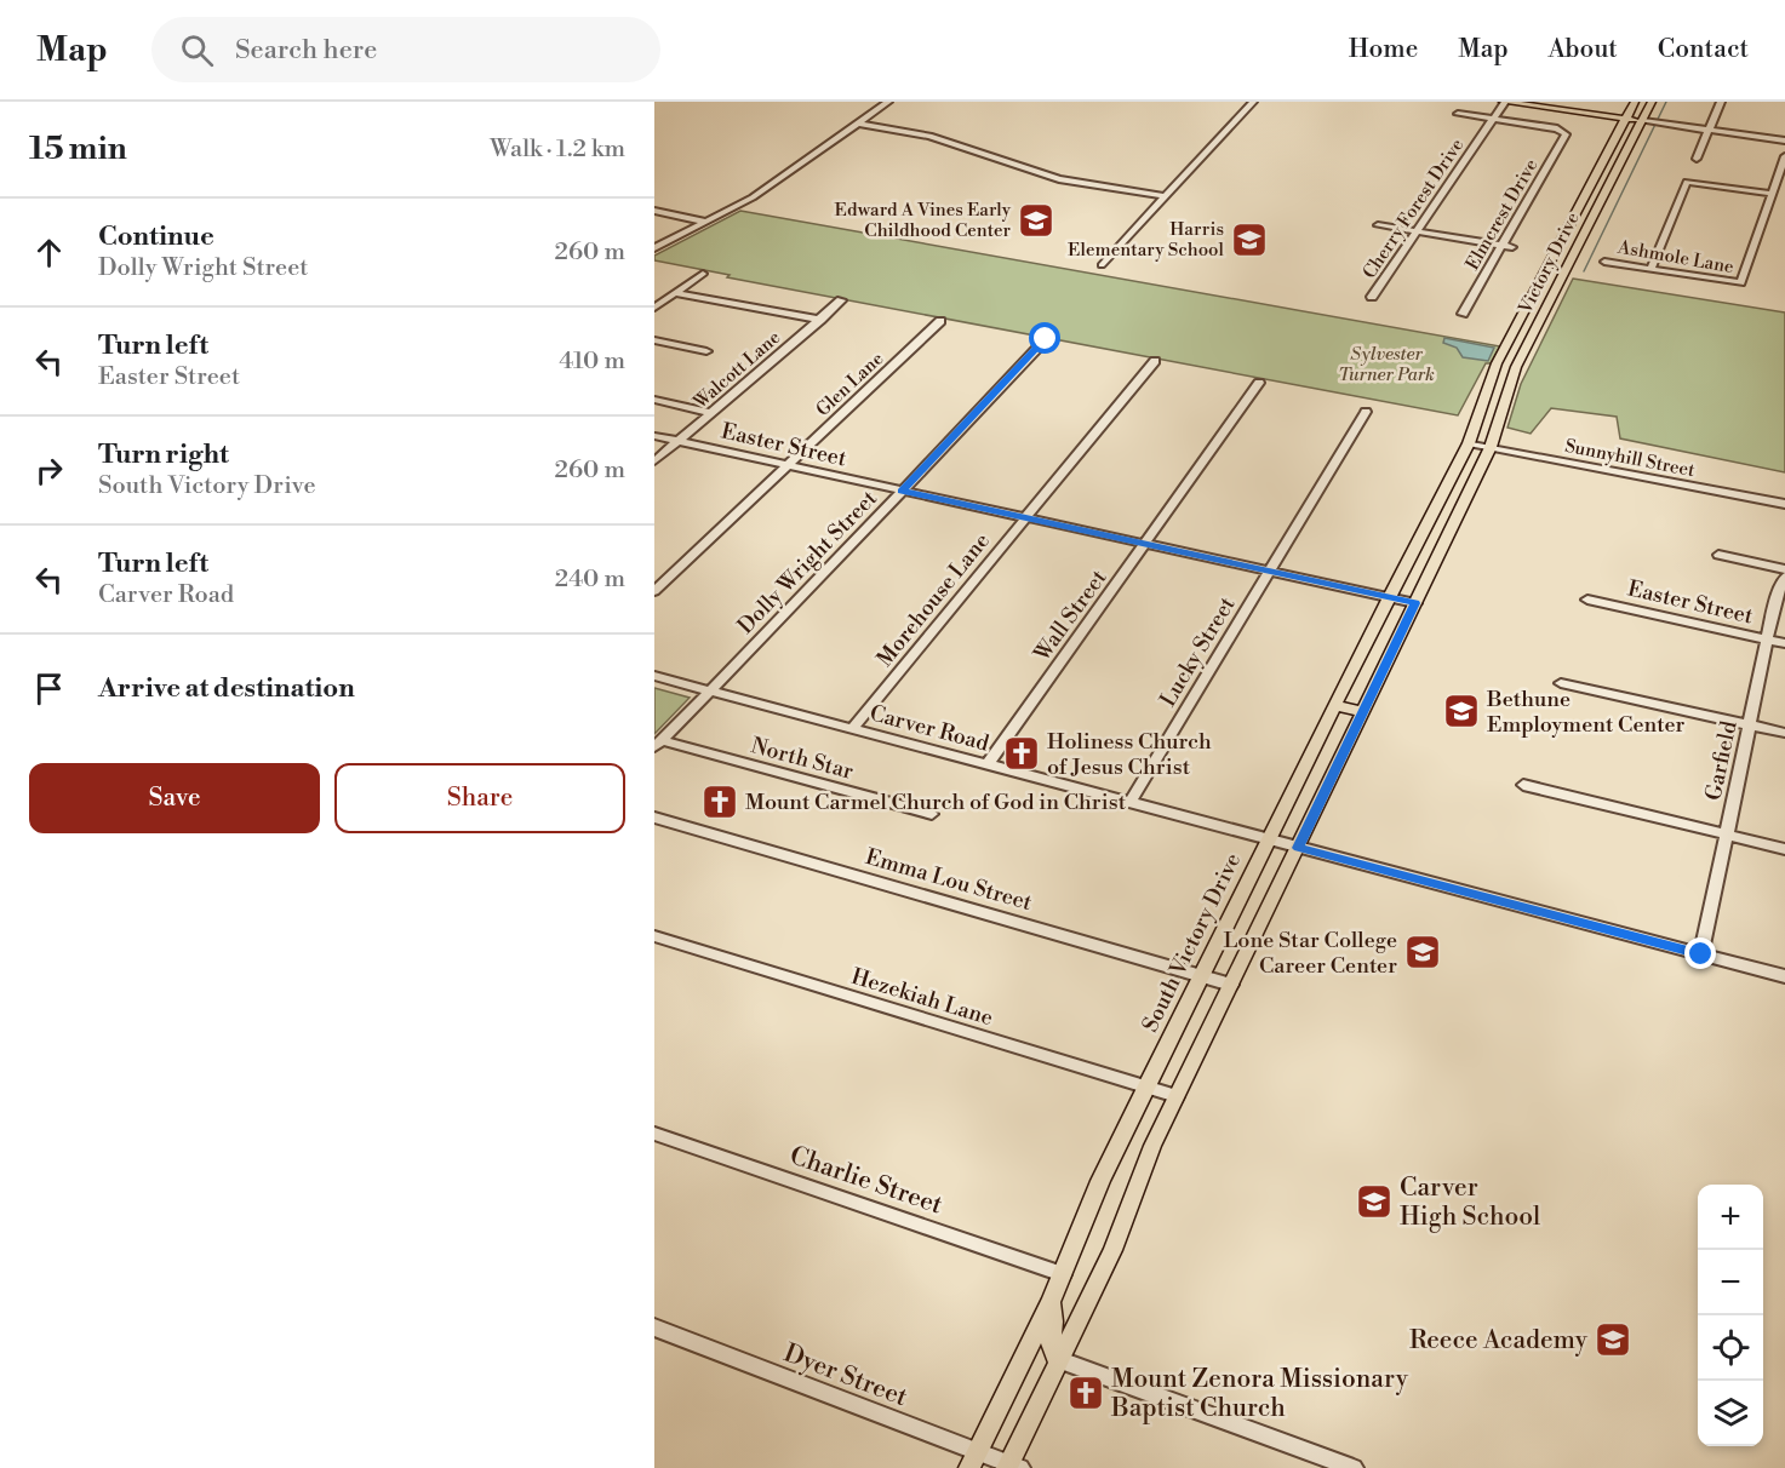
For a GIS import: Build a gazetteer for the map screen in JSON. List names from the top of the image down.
{
  "streets": {
    "main road": ["Victory Drive", "South Victory Drive"],
    "street": [
      "Cherry Forest Drive",
      "Elmcrest Drive",
      "Ashmole Lane",
      "Walcott Lane",
      "Glen Lane",
      "Easter Street",
      "Sunnyhill Street",
      "Dolly Wright Street",
      "Morehouse Lane",
      "Wall Street",
      "Lucky Street",
      "Carver Road",
      "North Star",
      "Garfield",
      "Emma Lou Street",
      "Hezekiah Lane",
      "Charlie Street",
      "Dyer Street"
    ]
  },
  "crossings": [
    ["Cherry Forest Drive", "Elmcrest Drive"],
    ["Victory Drive", "Sunnyhill Street"],
    ["Victory Drive", "South Victory Drive"],
    ["Walcott Lane", "Easter Street"],
    ["Glen Lane", "Easter Street"],
    ["Easter Street", "Dolly Wright Street"],
    ["Easter Street", "Morehouse Lane"],
    ["Easter Street", "Wall Street"],
    ["Easter Street", "Lucky Street"],
    ["Easter Street", "Garfield"],
    ["Easter Street", "South Victory Drive"],
    ["Sunnyhill Street", "South Victory Drive"],
    ["Dolly Wright Street", "Carver Road"],
    ["Dolly Wright Street", "North Star"],
    ["Morehouse Lane", "Carver Road"],
    ["Wall Street", "Carver Road"],
    ["Lucky Street", "Carver Road"],
    ["Carver Road", "Garfield"],
    ["Carver Road", "South Victory Drive"],
    ["Emma Lou Street", "South Victory Drive"],
    ["South Victory Drive", "Hezekiah Lane"],
    ["South Victory Drive", "Charlie Street"],
    ["South Victory Drive", "Dyer Street"]
  ],
  "parks": ["Sylvester Turner Park"],
  "places": {
    "school or university": [
      "Edward A Vines Early Childhood Center",
      "Harris Elementary School",
      "Bethune Employment Center",
      "Lone Star College Career Center",
      "Carver High School",
      "Reece Academy"
    ],
    "church": ["Holiness Church of Jesus Christ", "Mount Carmel Church of God in Christ", "Mount Zenora Missionary Baptist Church"]
  },
  "page": {
    "header": "Map",
    "search": "Search here",
    "nav": [
      "Home",
      "Map",
      "About",
      "Contact"
    ],
    "heading": ["15 min", "Walk · 1.2 km"],
    "list": [
      ["Continue", "Dolly Wright Street", "260 m"],
      ["Turn left", "Easter Street", "410 m"],
      ["Turn right", "South Victory Drive", "260 m"],
      ["Turn left", "Carver Road", "240 m"],
      "Arrive at destination"
    ],
    "buttons": ["Save", "Share"],
    "map_buttons": ["+", "−"]
  }
}
